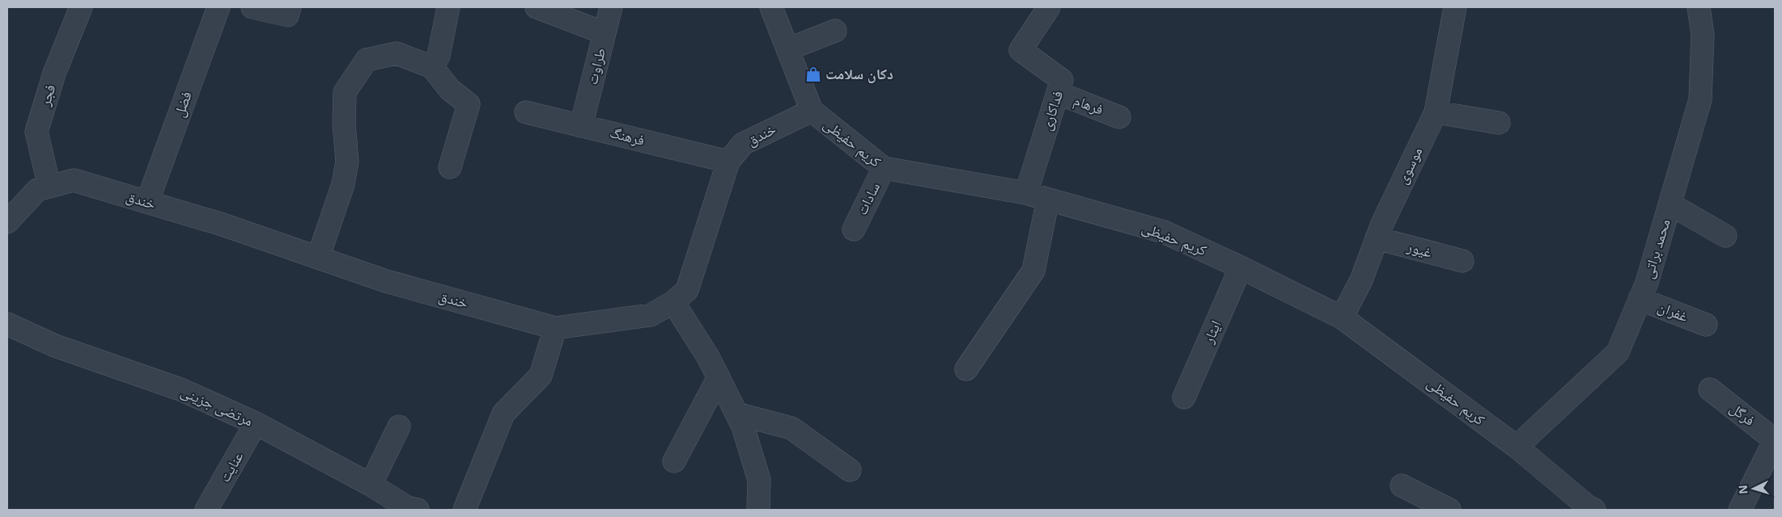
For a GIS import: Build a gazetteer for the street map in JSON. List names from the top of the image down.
{
  "streets": {
    "street": [
      "طراوت",
      "فجر",
      "فضل",
      "فرهام",
      "فداکاری",
      "خندق",
      "فرهنگ",
      "کریم حفیظی",
      "موسوی",
      "سادات",
      "محمد براتی",
      "غیور",
      "غفران",
      "ایثار",
      "مرتضی جزینی",
      "فرگل",
      "عنایت"
    ]
  },
  "crossings": [
    ["طراوت", "فرهنگ"],
    ["فجر", "خندق"],
    ["فضل", "خندق"],
    ["فرهام", "فداکاری"],
    ["فداکاری", "کریم حفیظی"],
    ["خندق", "فرهنگ"],
    ["خندق", "کریم حفیظی"],
    ["کریم حفیظی", "موسوی"],
    ["کریم حفیظی", "سادات"],
    ["کریم حفیظی", "محمد براتی"],
    ["کریم حفیظی", "ایثار"],
    ["موسوی", "غیور"],
    ["محمد براتی", "غفران"],
    ["مرتضی جزینی", "عنایت"]
  ],
  "places": {
    "shop": ["دکان سلامت"]
  },
  "north": "left"
}
